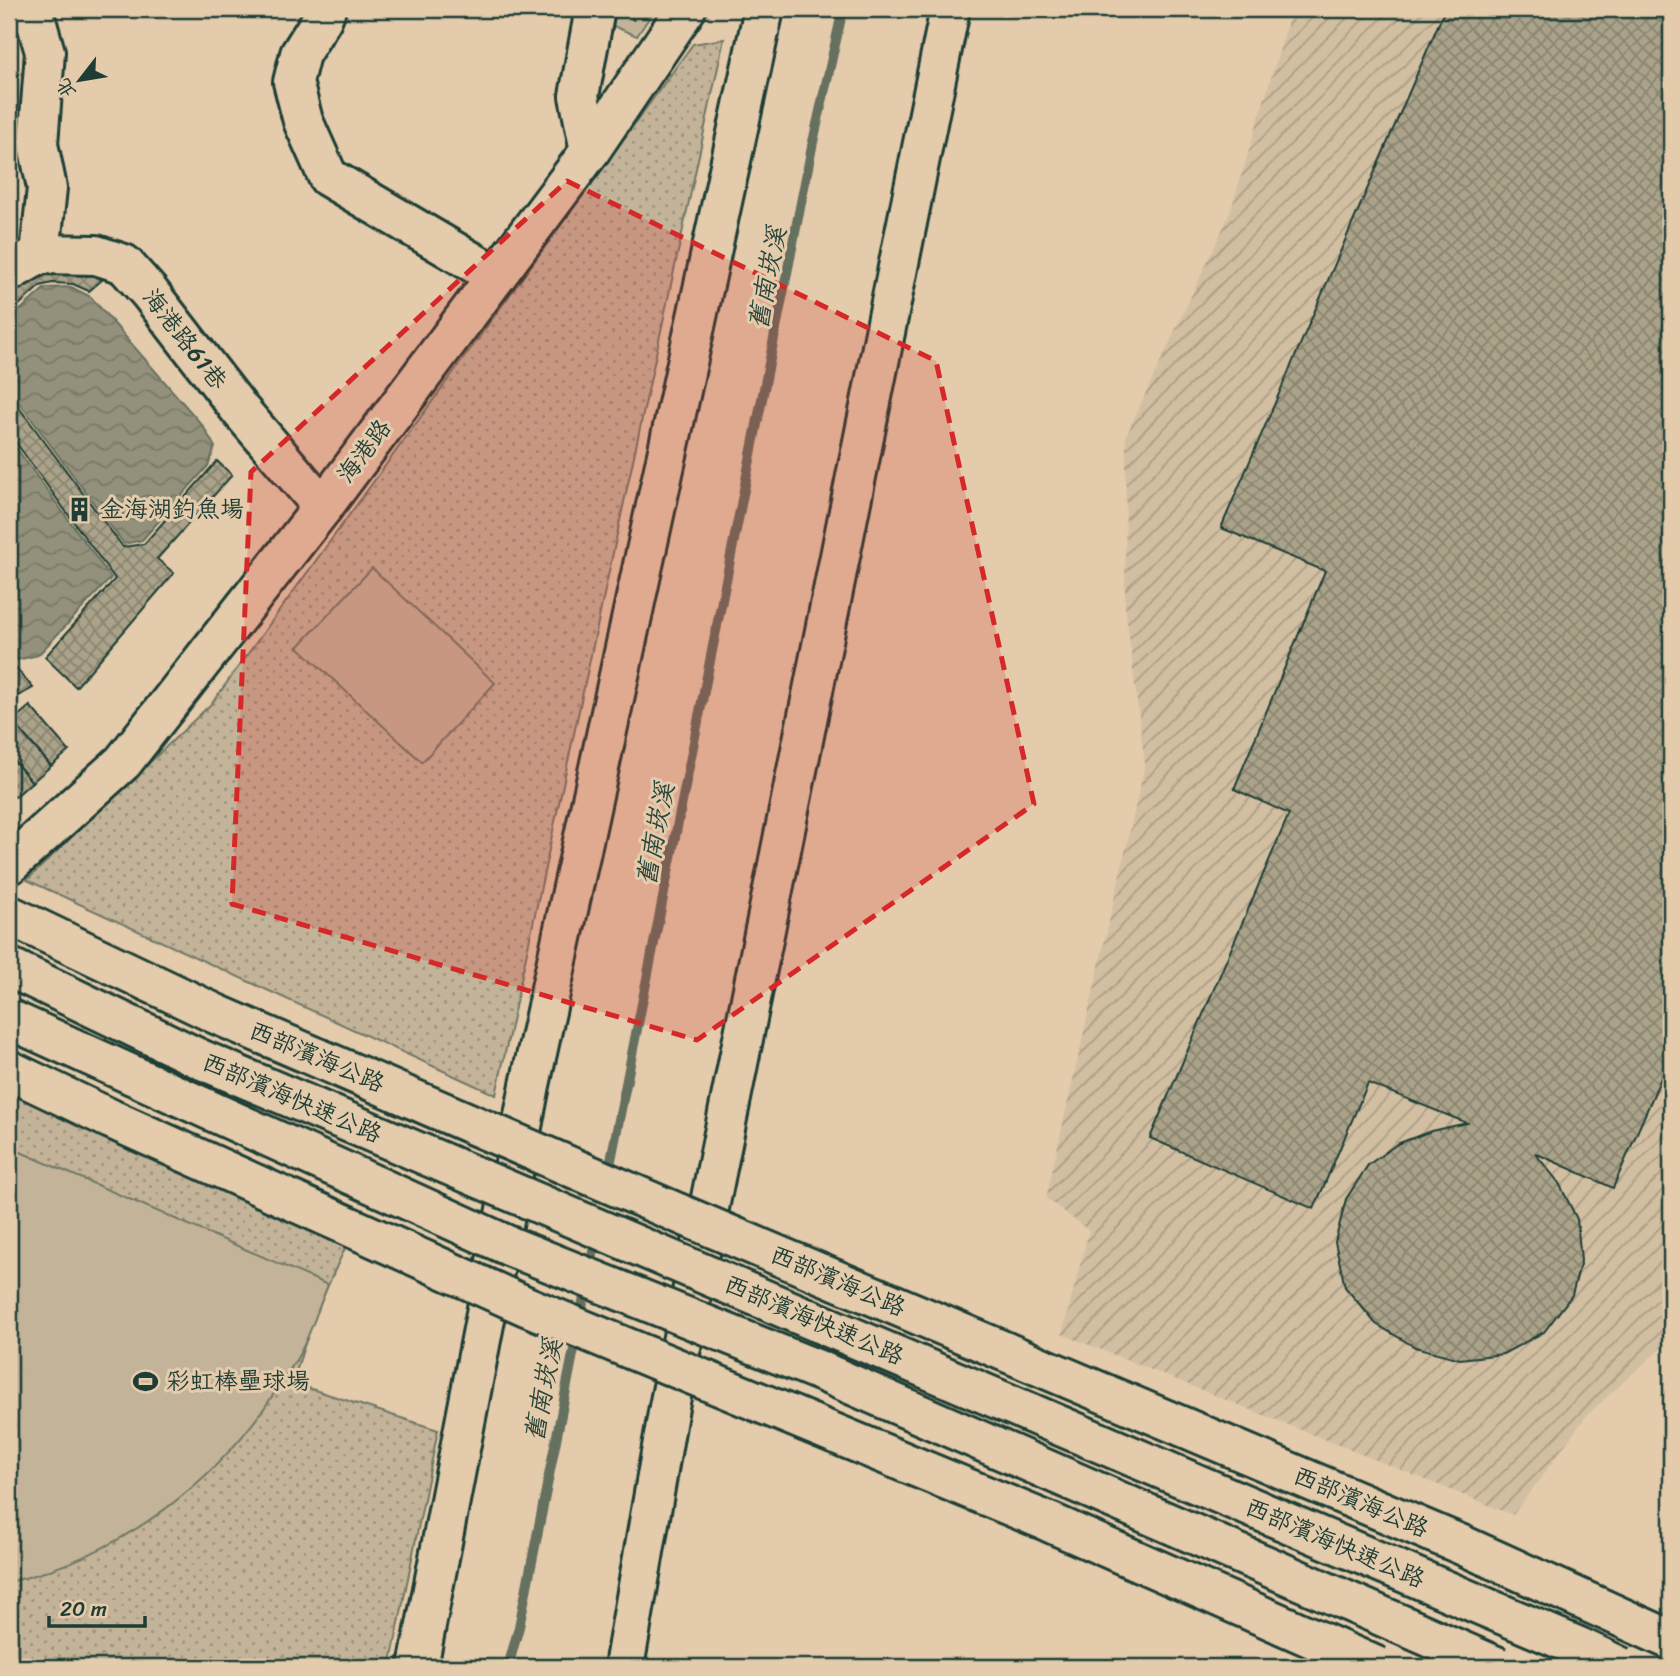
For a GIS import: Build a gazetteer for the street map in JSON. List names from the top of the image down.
{
  "streets": {
    "main road": [
      "海港路61巷",
      "海港路",
      "西部濱海公路",
      "西部濱海快速公路"
    ]
  },
  "crossings": [
    ["海港路61巷", "海港路"]
  ],
  "water": ["舊南崁溪"],
  "places": {
    "building": ["金海湖釣魚場"],
    "sports": ["彩虹棒壘球場"]
  },
  "scale_bar": "20 m",
  "north": "bottom left"
}
